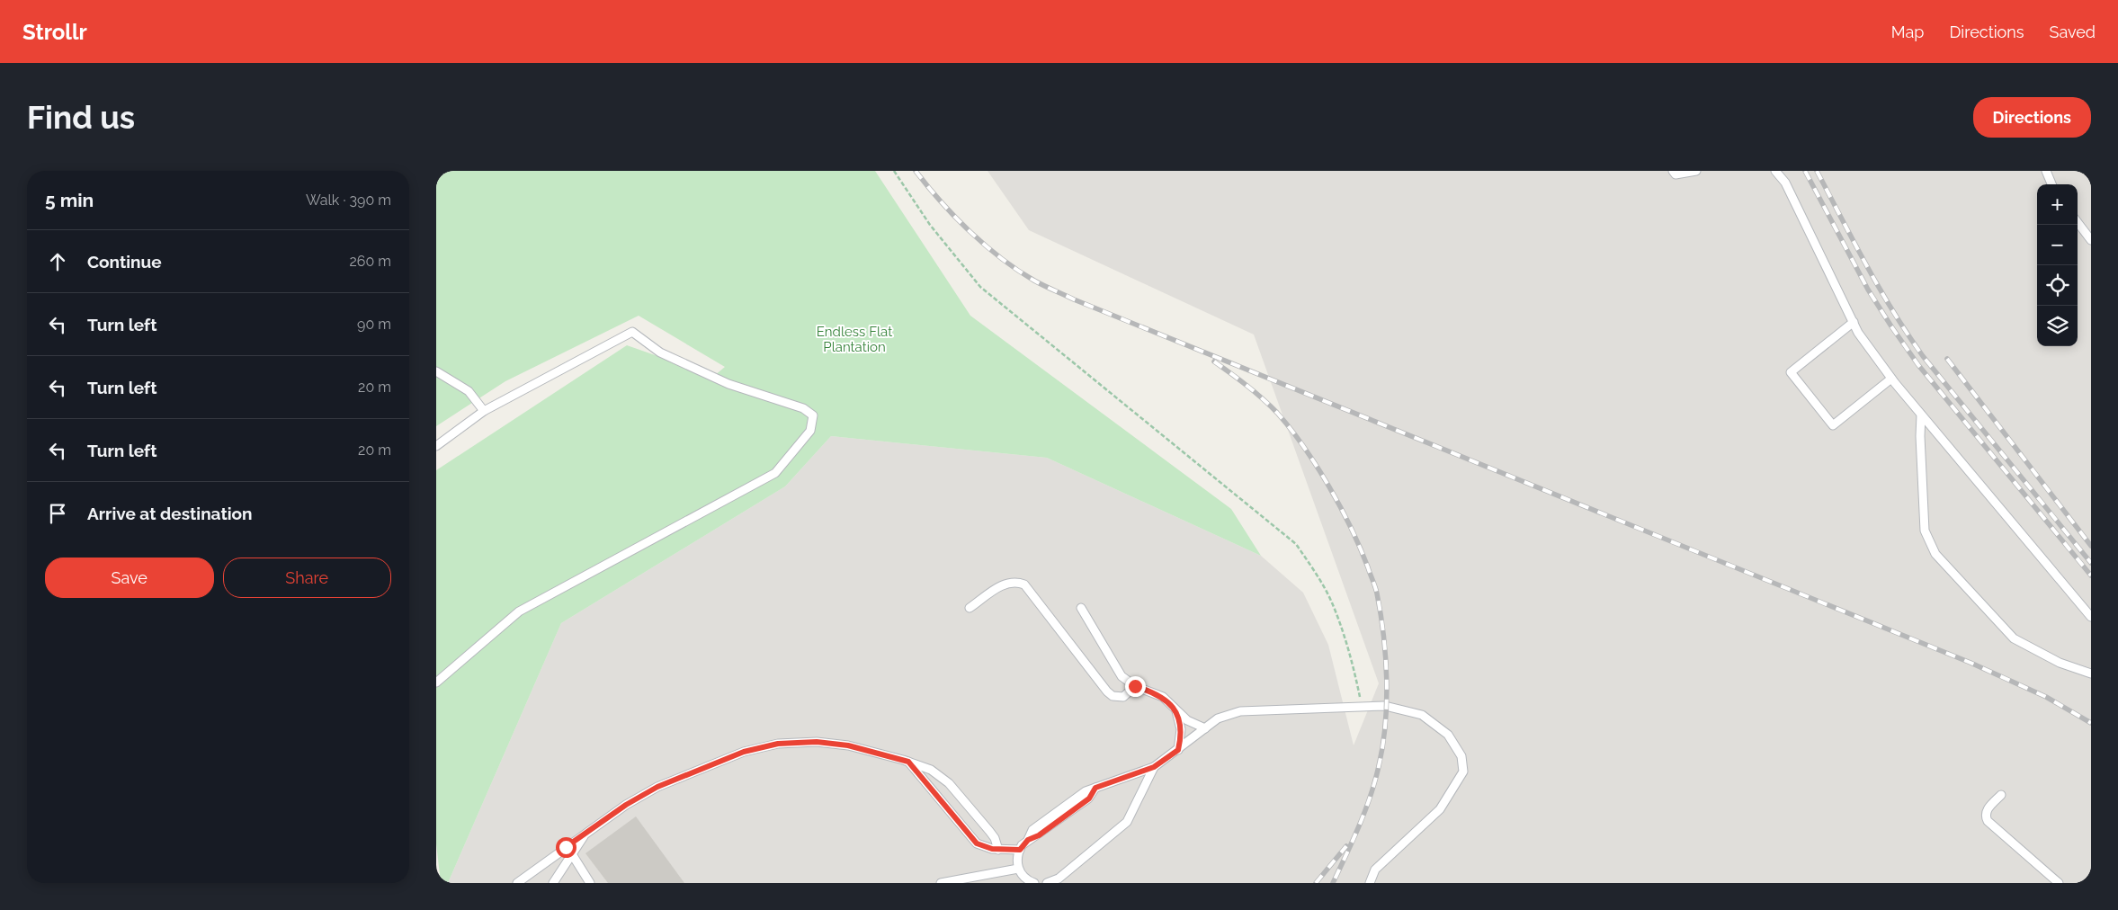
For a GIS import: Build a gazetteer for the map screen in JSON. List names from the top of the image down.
{
  "parks": ["Endless Flat Plantation"],
  "page": {
    "header": "Strollr",
    "nav": ["Map", "Directions", "Saved"],
    "buttons": [
      "Directions",
      ["Save", "Share"]
    ],
    "title": "Find us",
    "heading": ["5 min", "Walk · 390 m"],
    "map_buttons": ["+", "−"],
    "list": [
      ["Continue", "260 m"],
      ["Turn left", "90 m"],
      ["Turn left", "20 m"],
      ["Turn left", "20 m"],
      "Arrive at destination"
    ]
  }
}
